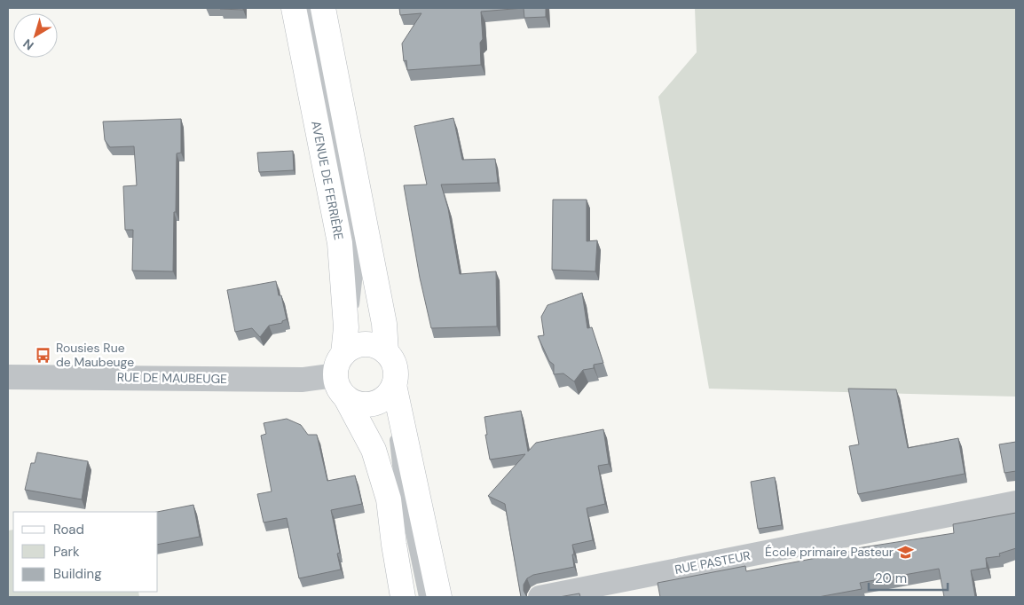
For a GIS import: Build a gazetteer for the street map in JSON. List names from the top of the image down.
{
  "streets": {
    "main road": ["AVENUE DE FERRIÈRE"],
    "street": ["RUE DE MAUBEUGE", "RUE PASTEUR"]
  },
  "crossings": [
    ["AVENUE DE FERRIÈRE", "RUE DE MAUBEUGE"]
  ],
  "places": {
    "bus stop": ["Rousies Rue de Maubeuge"],
    "school or university": ["École primaire Pasteur"]
  },
  "legend": ["Road", "Park", "Building"],
  "scale_bar": "20 m",
  "north": "bottom left"
}
